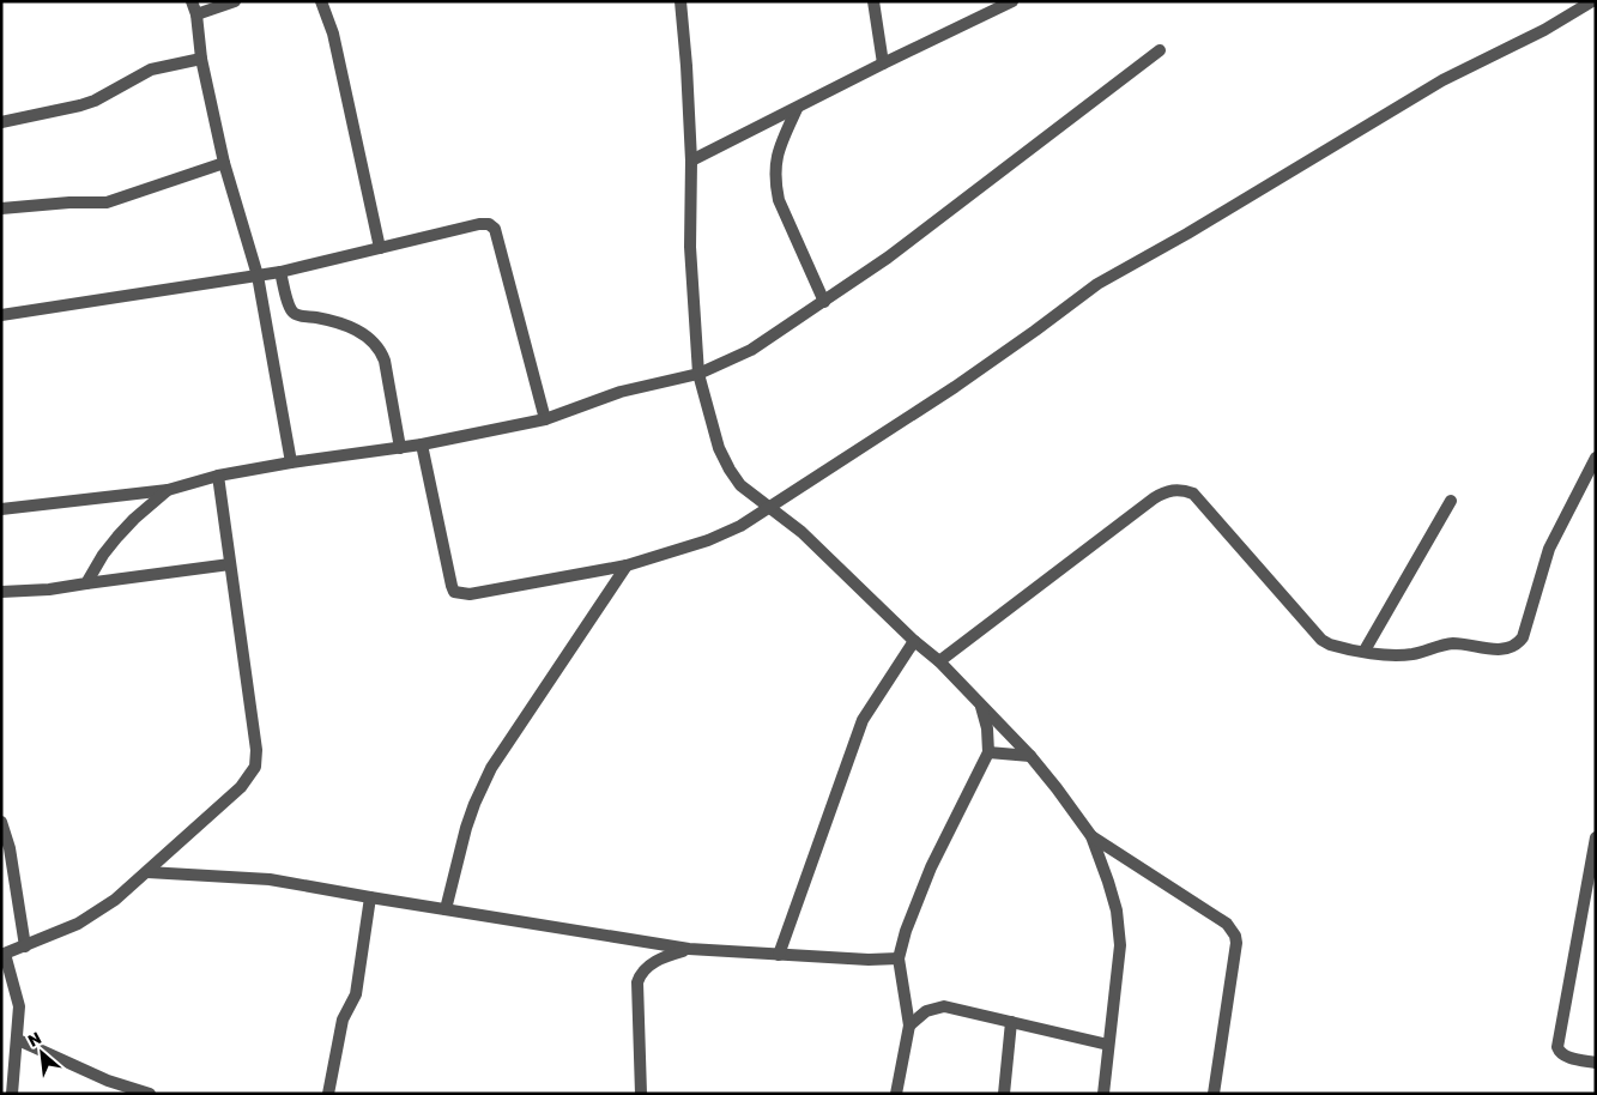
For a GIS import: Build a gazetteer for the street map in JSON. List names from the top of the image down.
{
  "north": "top left"
}
